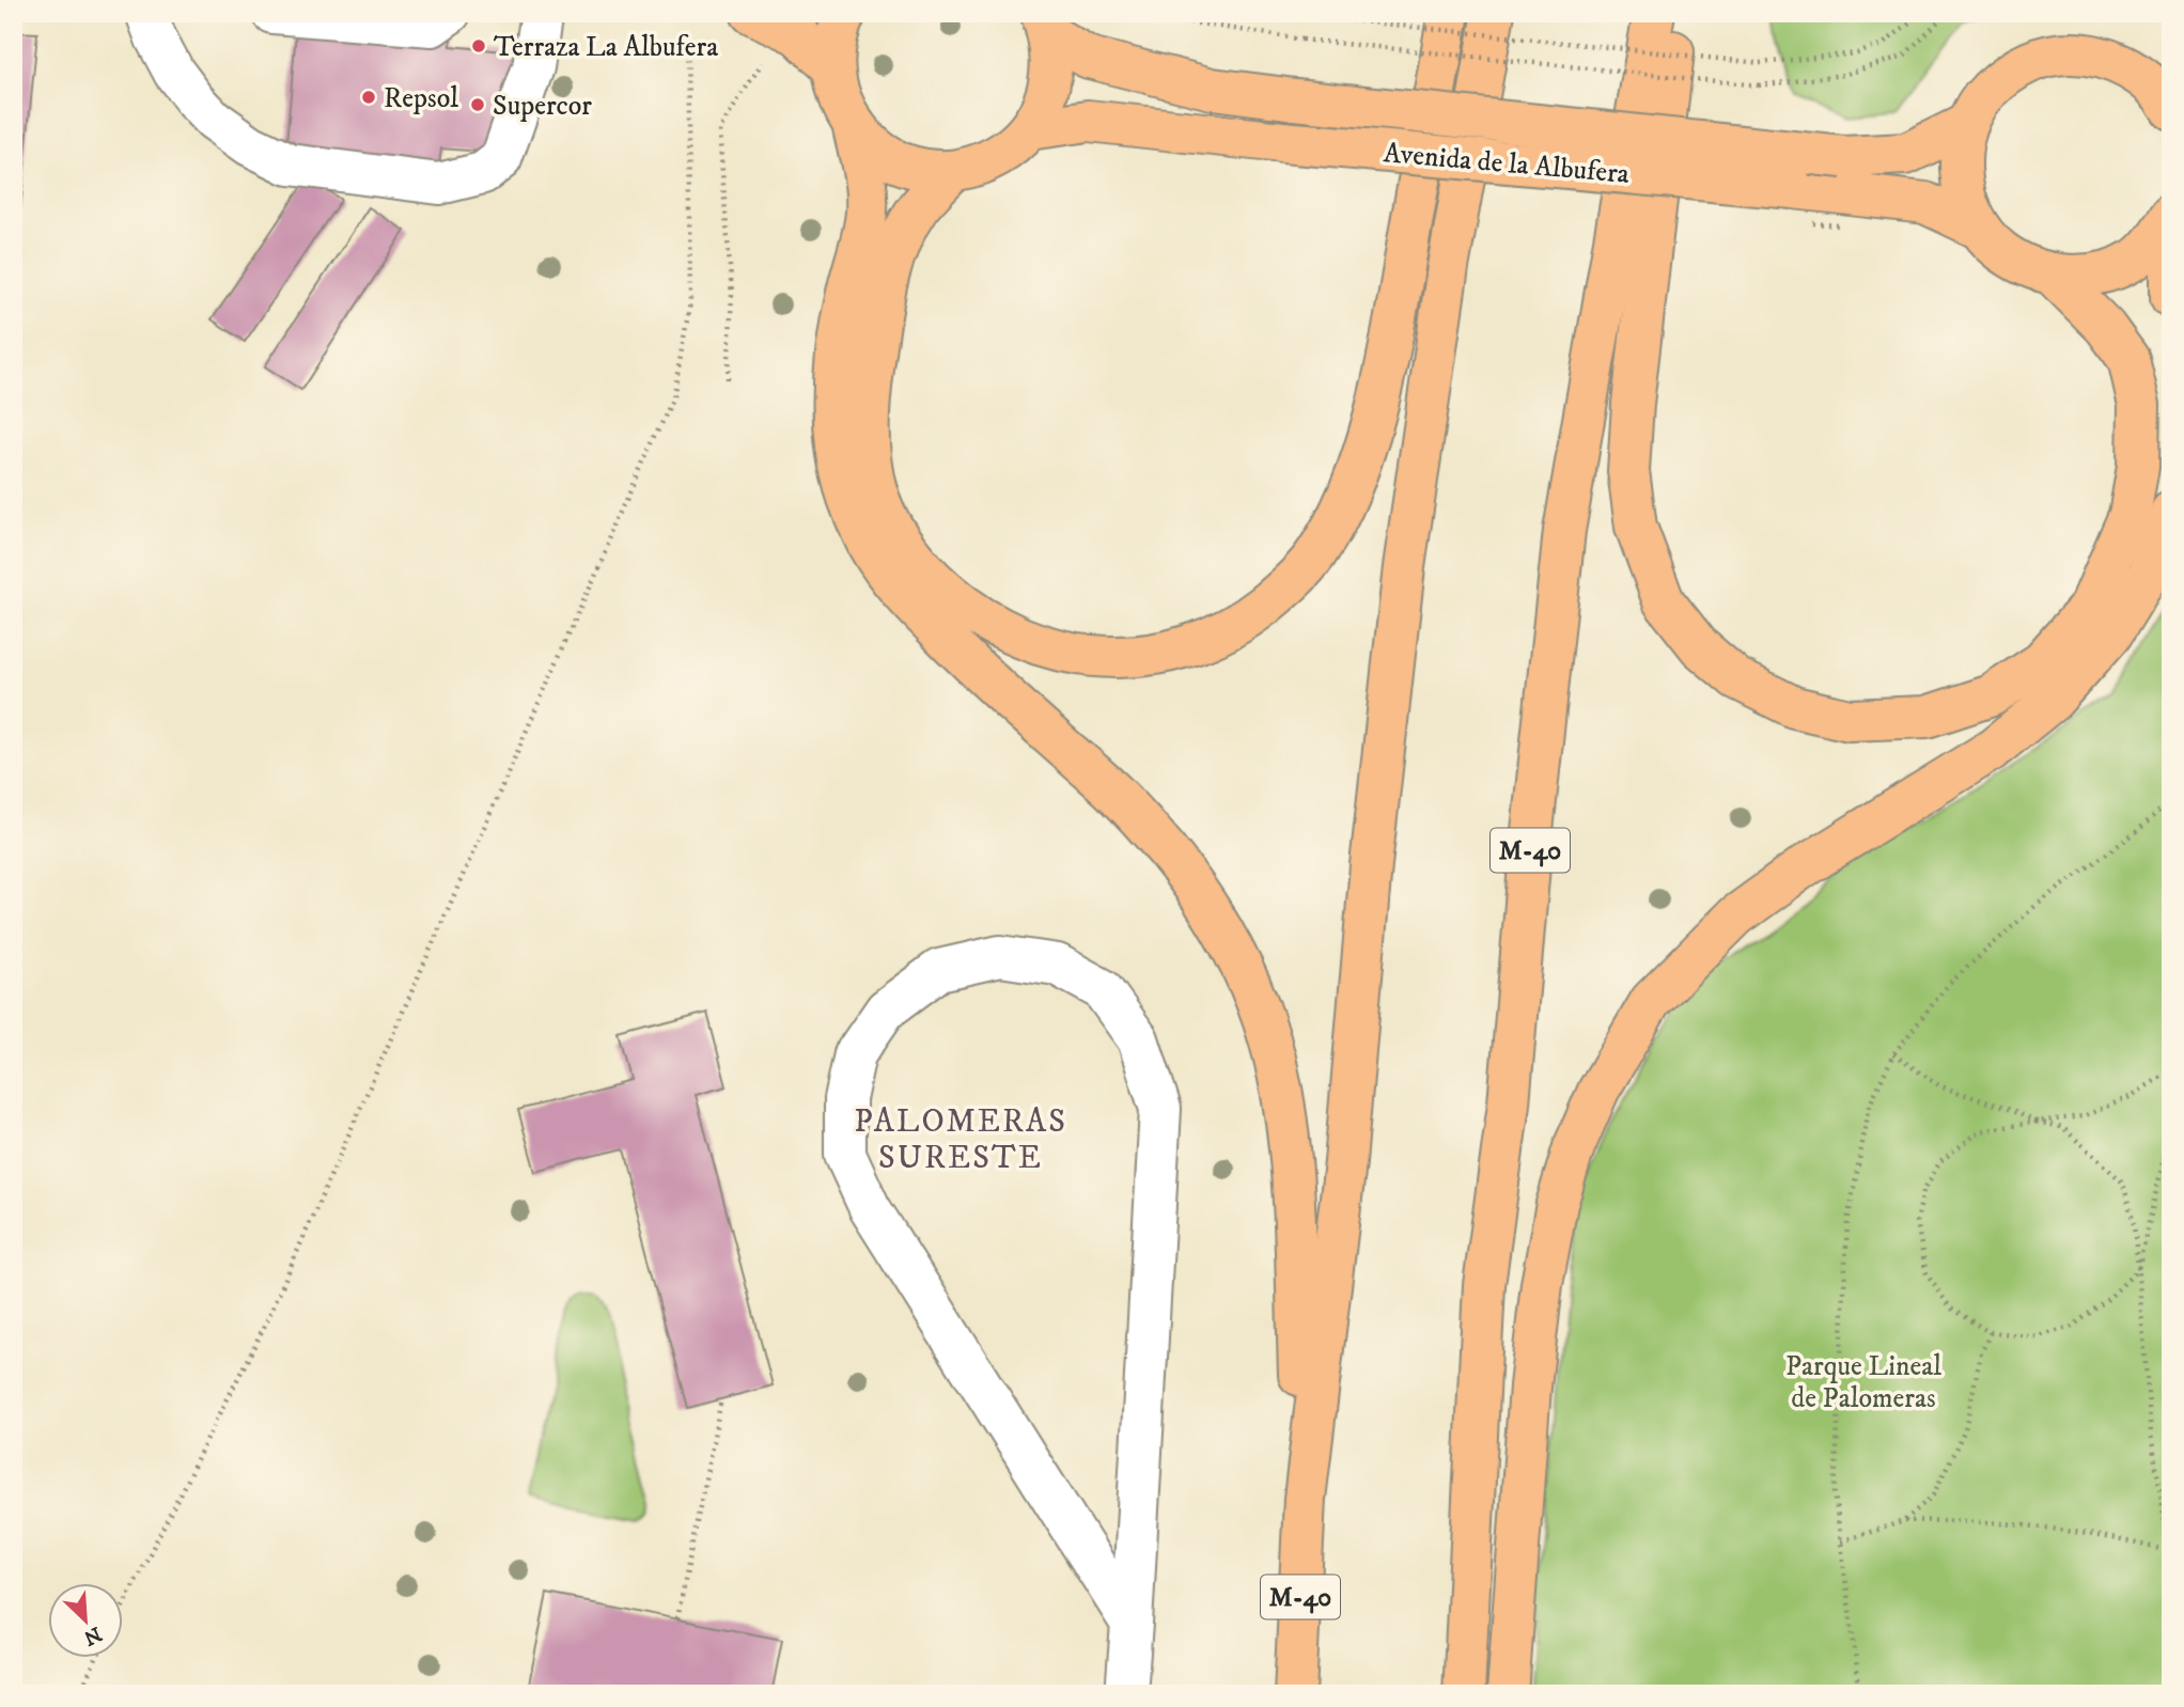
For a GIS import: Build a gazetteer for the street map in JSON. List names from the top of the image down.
{
  "streets": {
    "main road": ["Avenida de la Albufera", "M-40"]
  },
  "districts": ["PALOMERAS SURESTE"],
  "parks": ["Parque Lineal de Palomeras"],
  "places": ["Terraza La Albufera", "Repsol", "Supercor"],
  "north": "bottom right"
}
